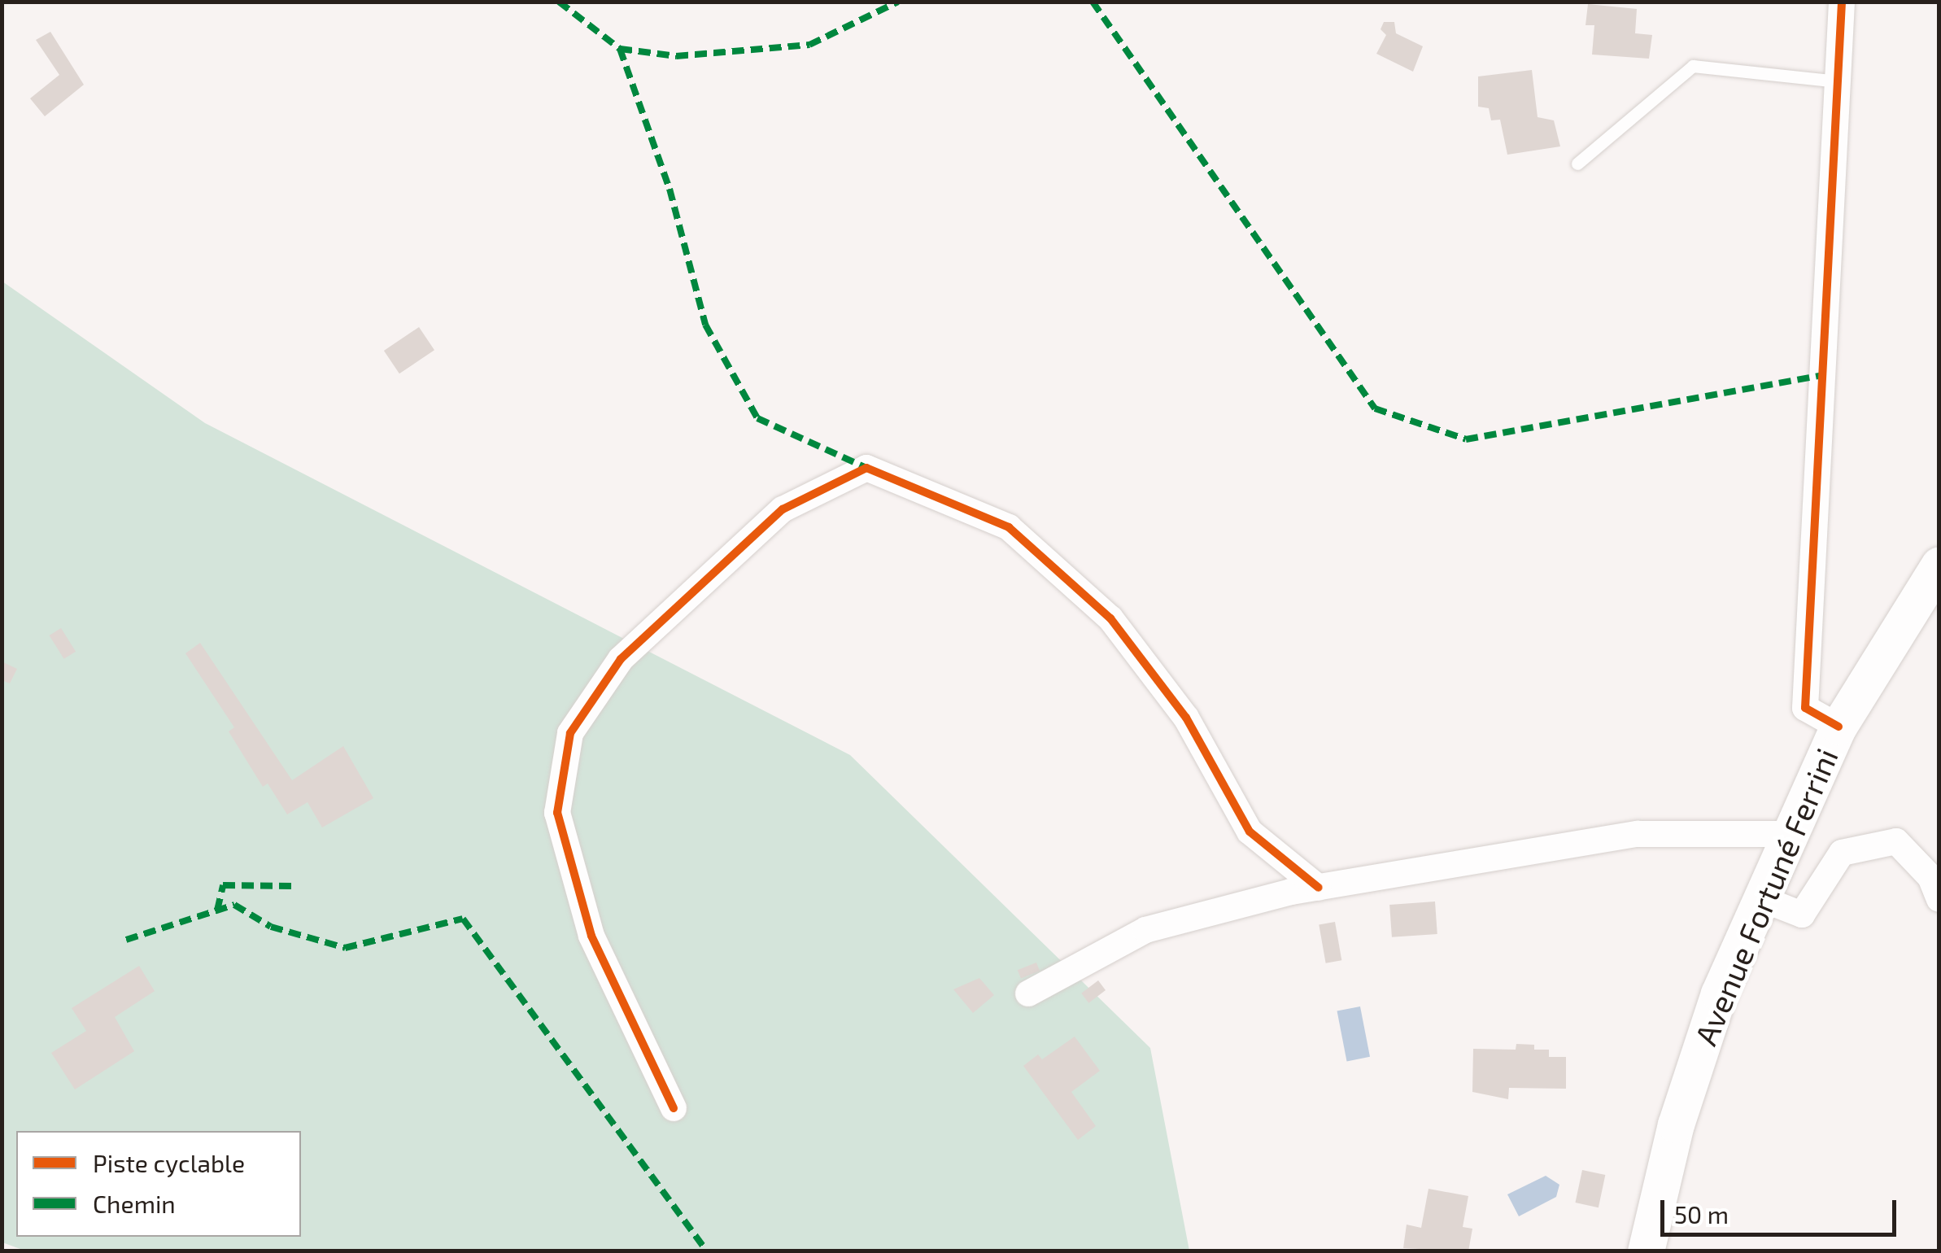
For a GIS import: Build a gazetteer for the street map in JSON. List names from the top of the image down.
{
  "streets": {
    "main road": ["Avenue Fortuné Ferrini"]
  },
  "legend": ["Piste cyclable", "Chemin"],
  "scale_bar": "50 m"
}
